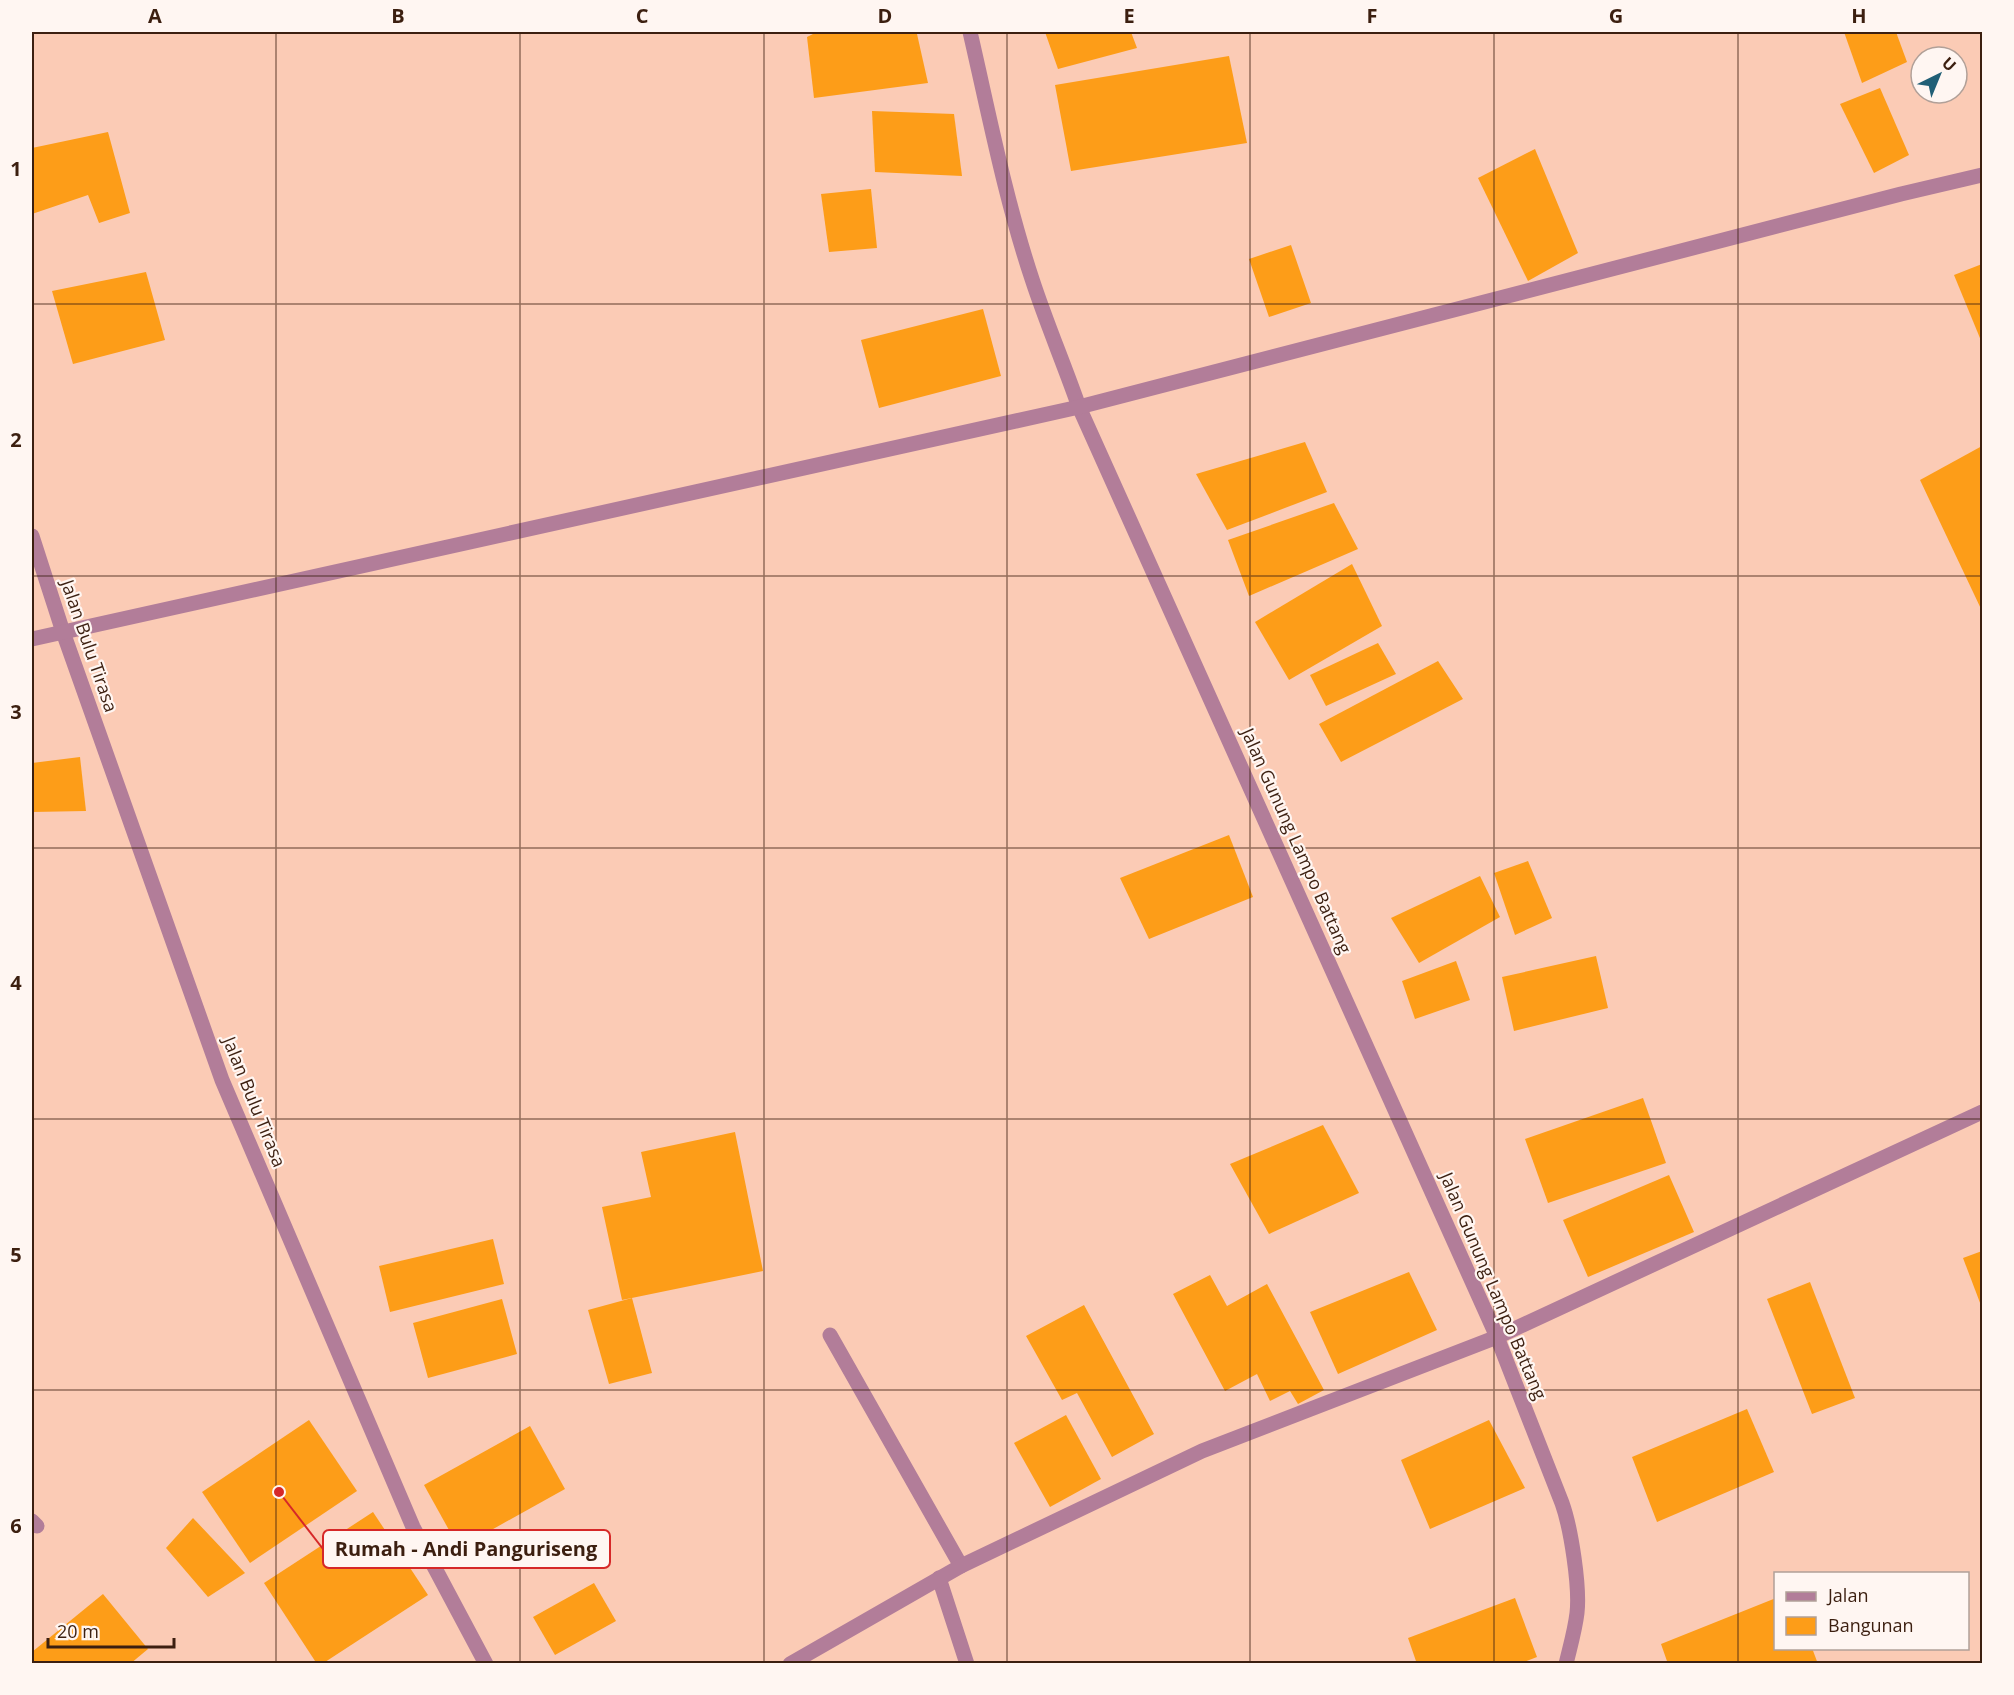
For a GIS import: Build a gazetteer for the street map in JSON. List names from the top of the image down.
{
  "streets": {
    "street": ["Jalan Bulu Tirasa", "Jalan Gunung Lampo Battang"]
  },
  "places": ["Rumah - Andi Panguriseng"],
  "legend": ["Jalan", "Bangunan"],
  "scale_bar": "20 m",
  "north": "top right",
  "grid": {
    "columns": [
      "A",
      "B",
      "C",
      "D",
      "E",
      "F",
      "G",
      "H"
    ],
    "rows": [
      "1",
      "2",
      "3",
      "4",
      "5",
      "6"
    ]
  }
}
